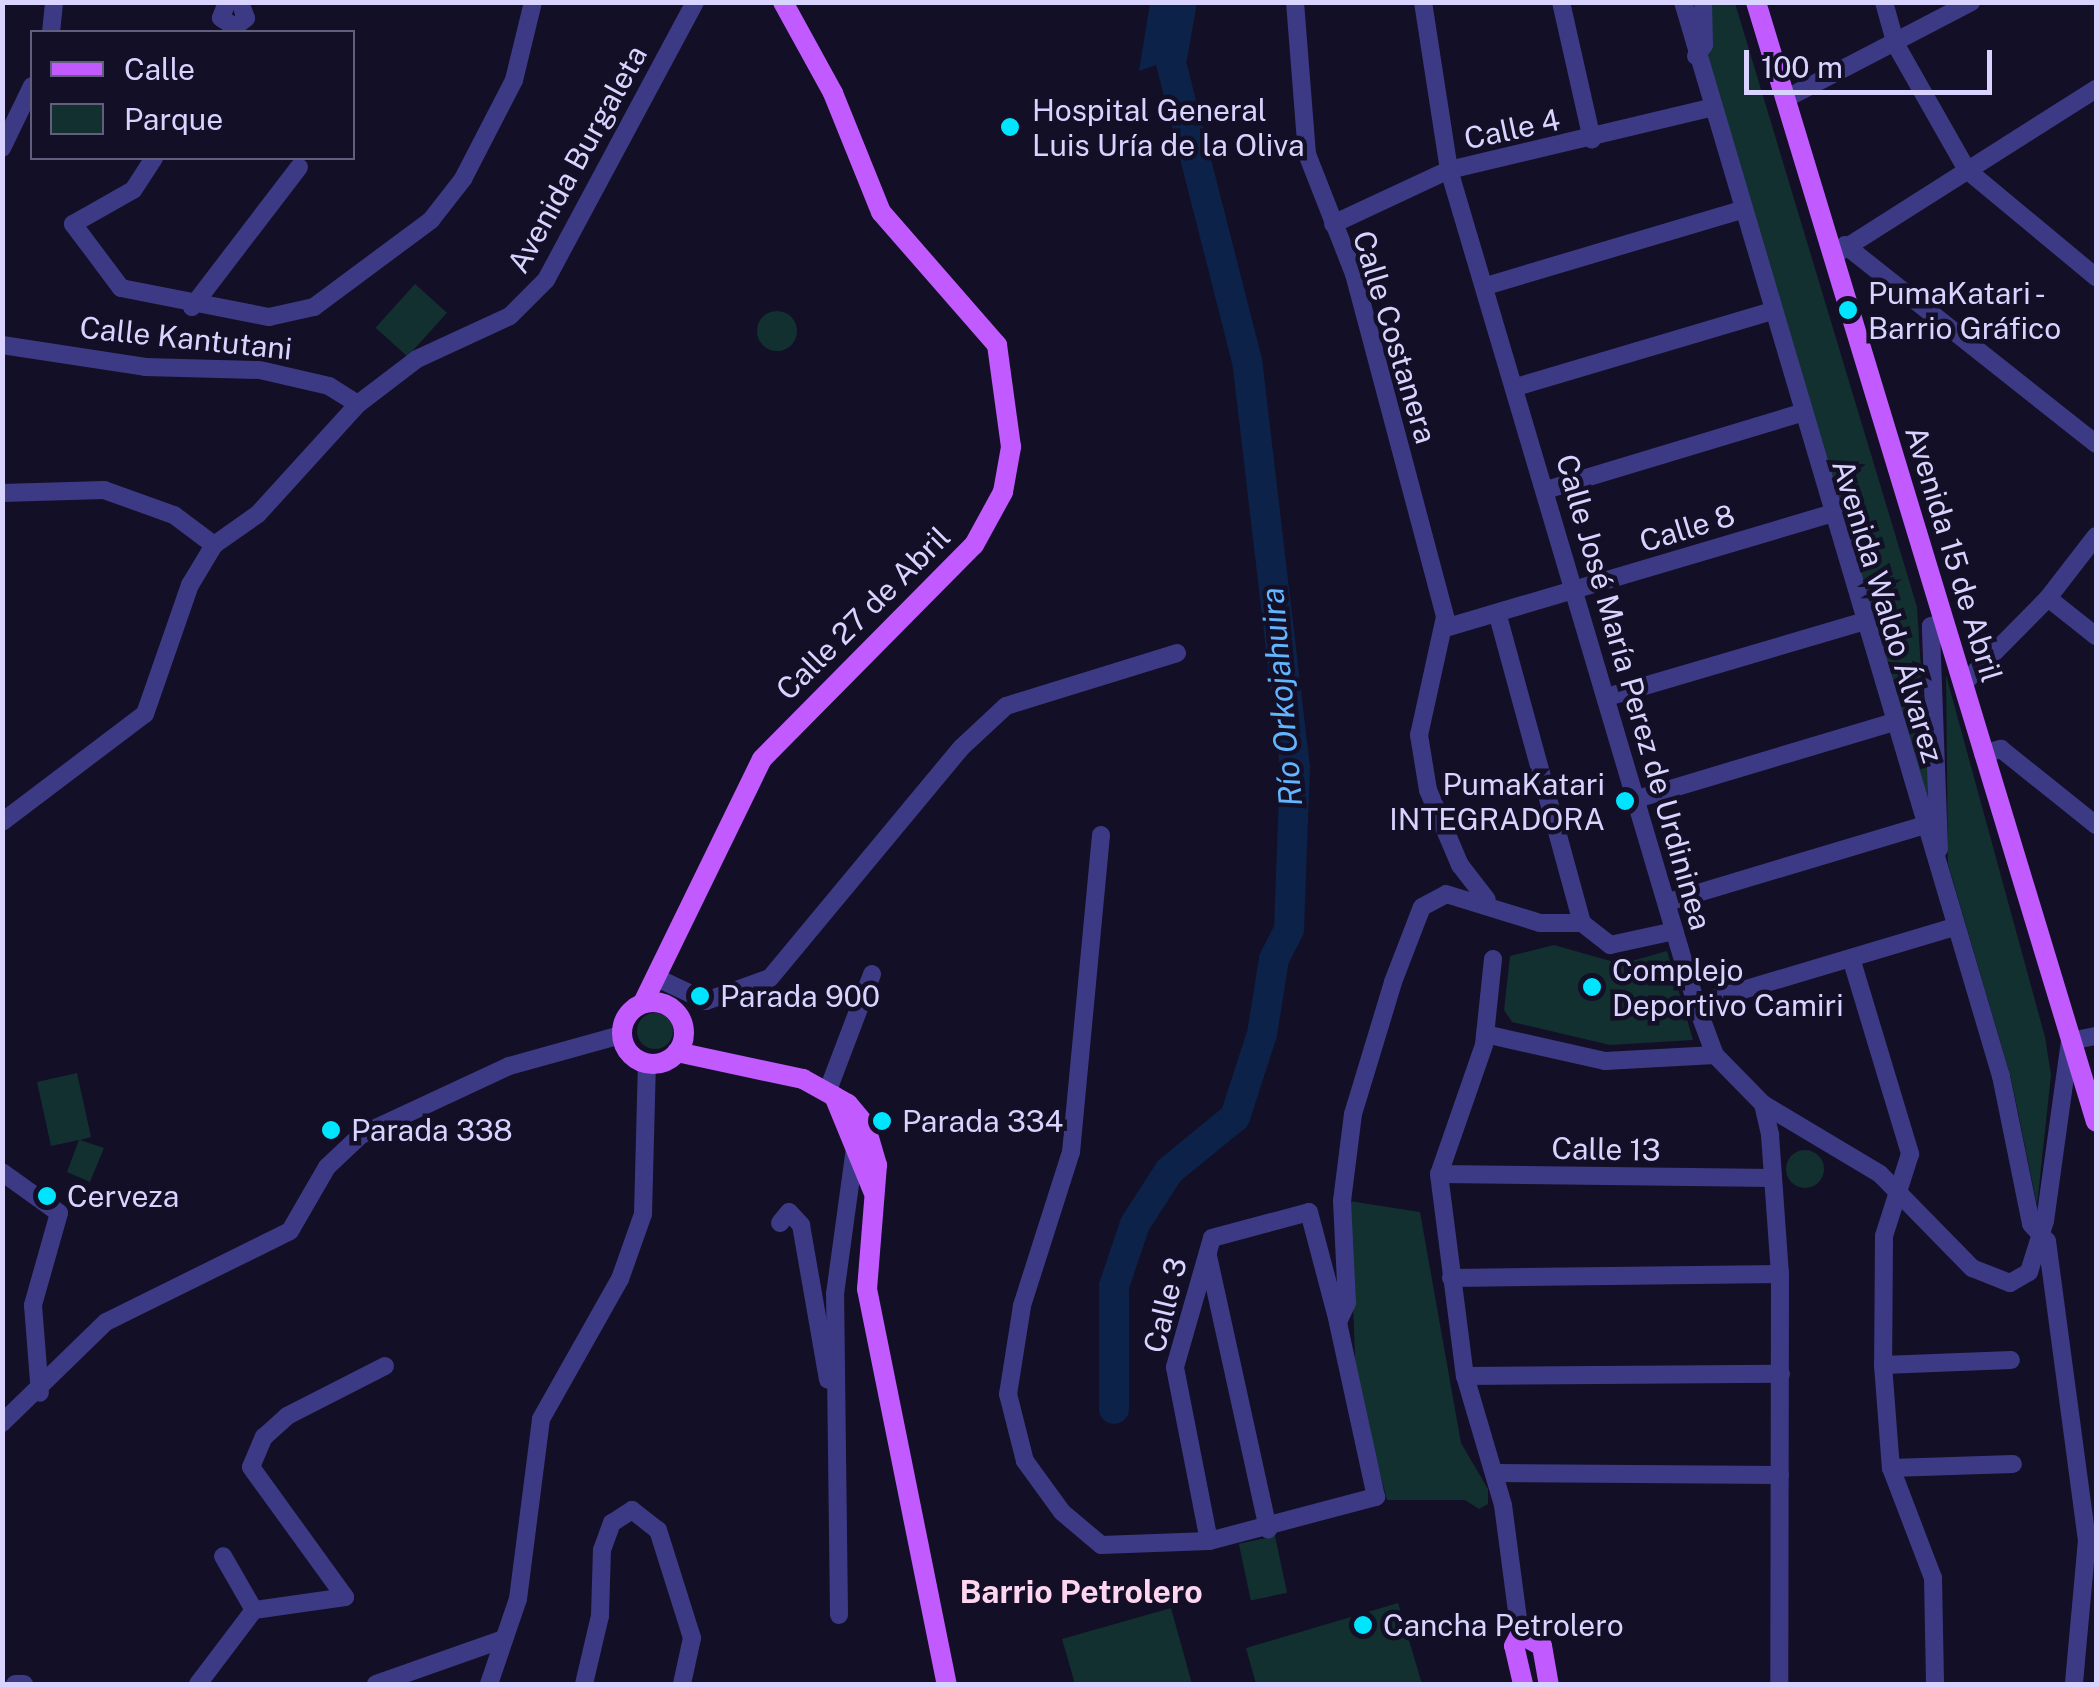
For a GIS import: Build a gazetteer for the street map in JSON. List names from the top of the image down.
{
  "streets": {
    "main road": ["Avenida 15 de Abril", "Calle 27 de Abril"],
    "street": [
      "Calle 4",
      "Avenida Burgaleta",
      "Calle Costanera",
      "Calle Kantutani",
      "Calle 8",
      "Avenida Waldo Álvarez",
      "Calle José María Perez de Urdininea",
      "Calle 13",
      "Calle 3"
    ]
  },
  "crossings": [
    ["Calle 4", "Calle Costanera"],
    ["Calle 4", "Avenida Waldo Álvarez"],
    ["Calle 4", "Calle José María Perez de Urdininea"],
    ["Avenida Burgaleta", "Calle Kantutani"],
    ["Calle Costanera", "Calle 8"],
    ["Calle 8", "Avenida Waldo Álvarez"],
    ["Calle 8", "Calle José María Perez de Urdininea"],
    ["Avenida Waldo Álvarez", "Calle José María Perez de Urdininea"]
  ],
  "districts": ["Barrio Petrolero"],
  "water": ["Río Orkojahuira"],
  "places": [
    "Hospital General Luis Uría de la Oliva",
    "PumaKatari - Barrio Gráfico",
    "PumaKatari INTEGRADORA",
    "Complejo Deportivo Camiri",
    "Parada 900",
    "Parada 334",
    "Parada 338",
    "Cerveza",
    "Cancha Petrolero"
  ],
  "legend": ["Calle", "Parque"],
  "scale_bar": "100 m"
}
